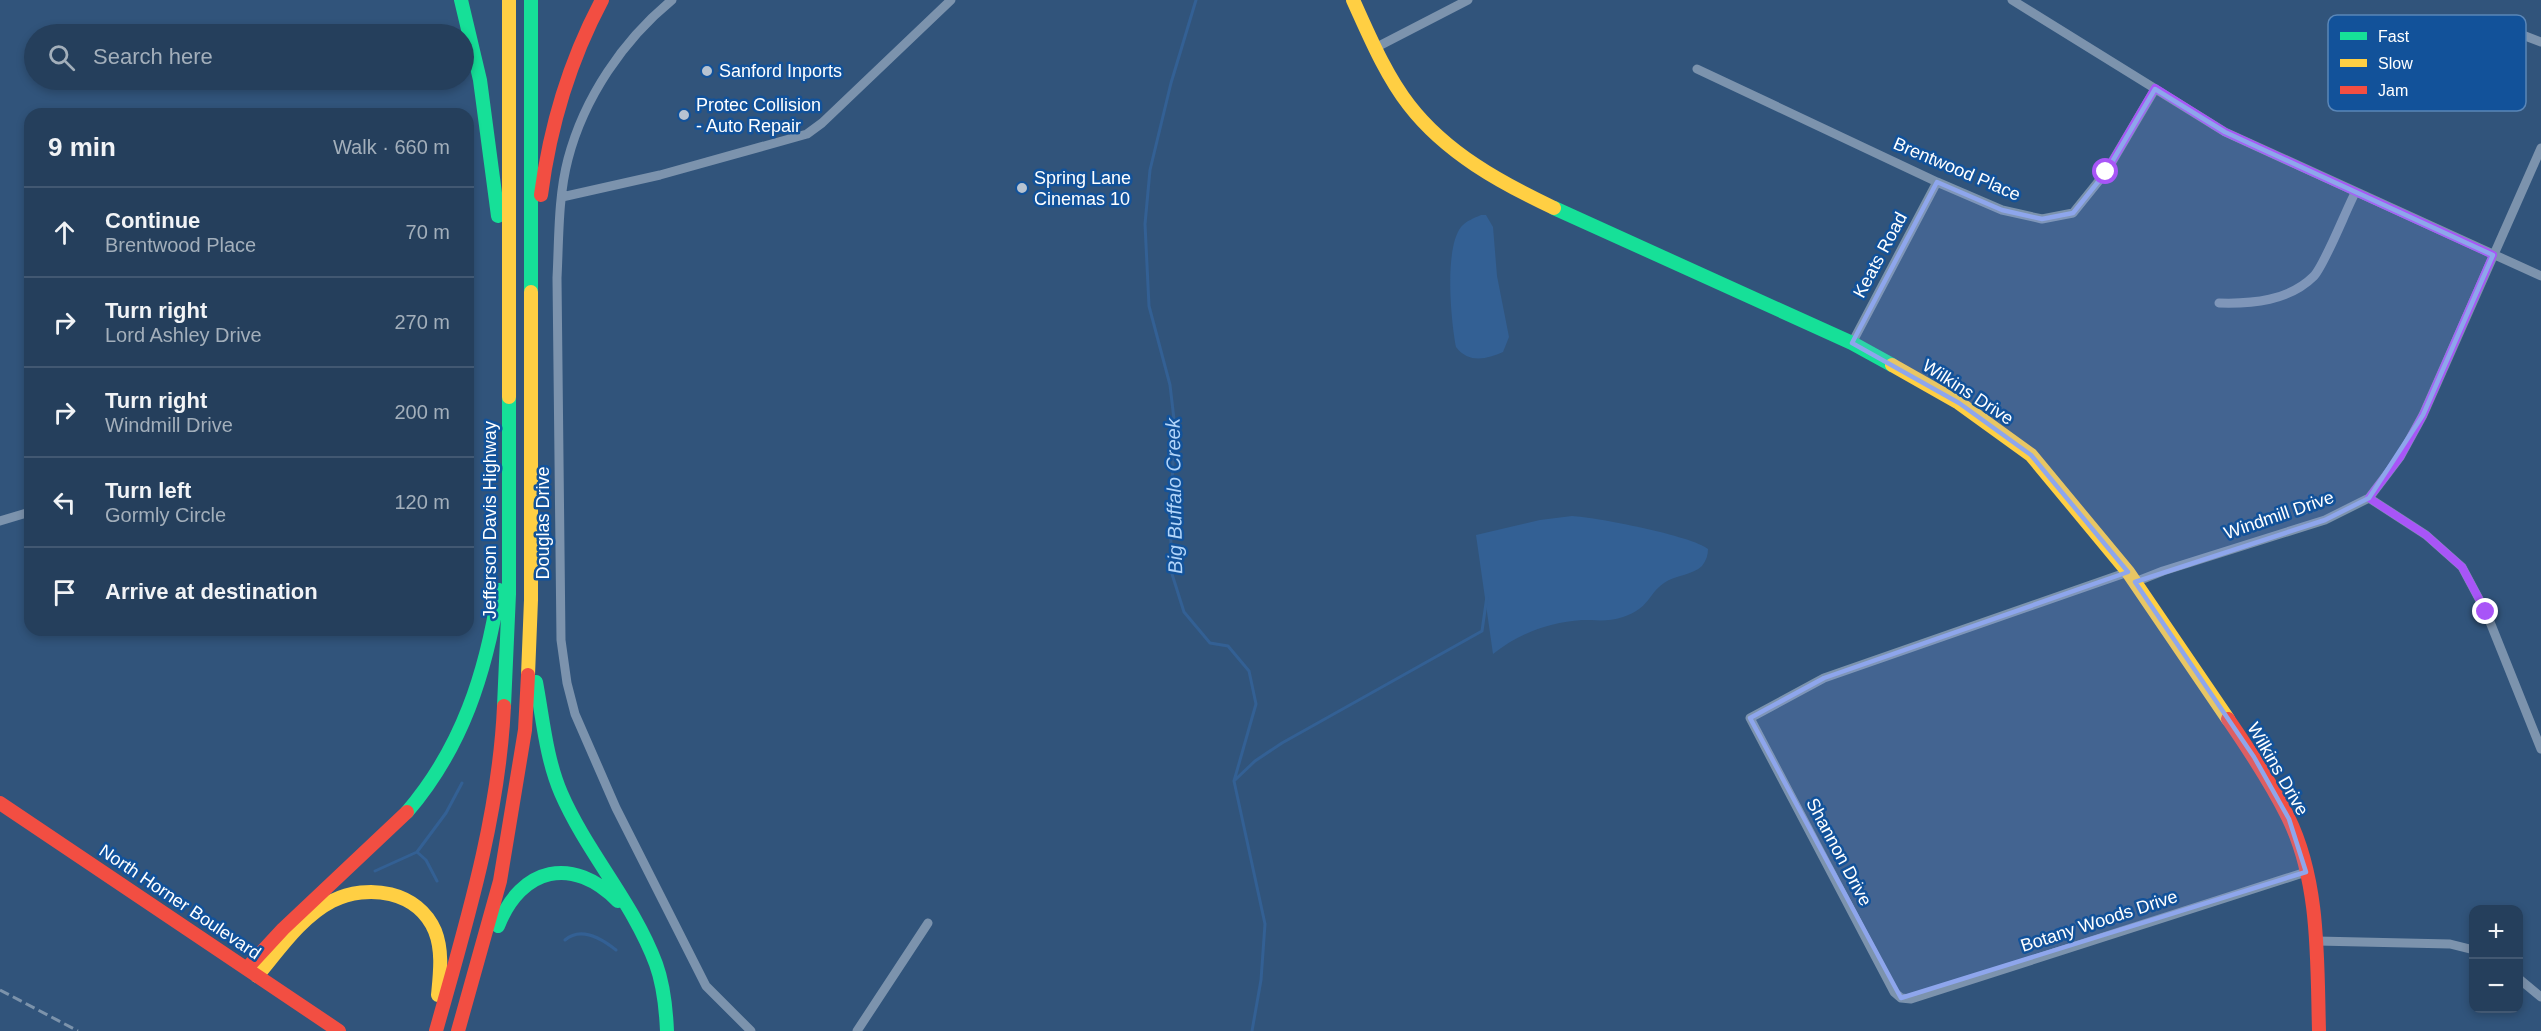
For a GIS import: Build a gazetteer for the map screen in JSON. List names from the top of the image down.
{
  "streets": {
    "main road": ["Wilkins Drive", "Jefferson Davis Highway", "North Horner Boulevard"],
    "street": [
      "Brentwood Place",
      "Keats Road",
      "Windmill Drive",
      "Douglas Drive",
      "Shannon Drive",
      "Botany Woods Drive"
    ]
  },
  "crossings": [
    ["Brentwood Place", "Keats Road"],
    ["Keats Road", "Wilkins Drive"],
    ["Wilkins Drive", "Windmill Drive"],
    ["Wilkins Drive", "Botany Woods Drive"],
    ["Windmill Drive", "Shannon Drive"],
    ["Shannon Drive", "Botany Woods Drive"]
  ],
  "water": ["Big Buffalo Creek"],
  "places": ["Sanford Inports", "Protec Collision - Auto Repair", "Spring Lane Cinemas 10"],
  "legend": ["Fast", "Slow", "Jam"],
  "page": {
    "search": "Search here",
    "heading": ["9 min", "Walk · 660 m"],
    "list": [
      ["Continue", "Brentwood Place", "70 m"],
      ["Turn right", "Lord Ashley Drive", "270 m"],
      ["Turn right", "Windmill Drive", "200 m"],
      ["Turn left", "Gormly Circle", "120 m"],
      "Arrive at destination"
    ],
    "map_buttons": ["+", "−"]
  }
}
